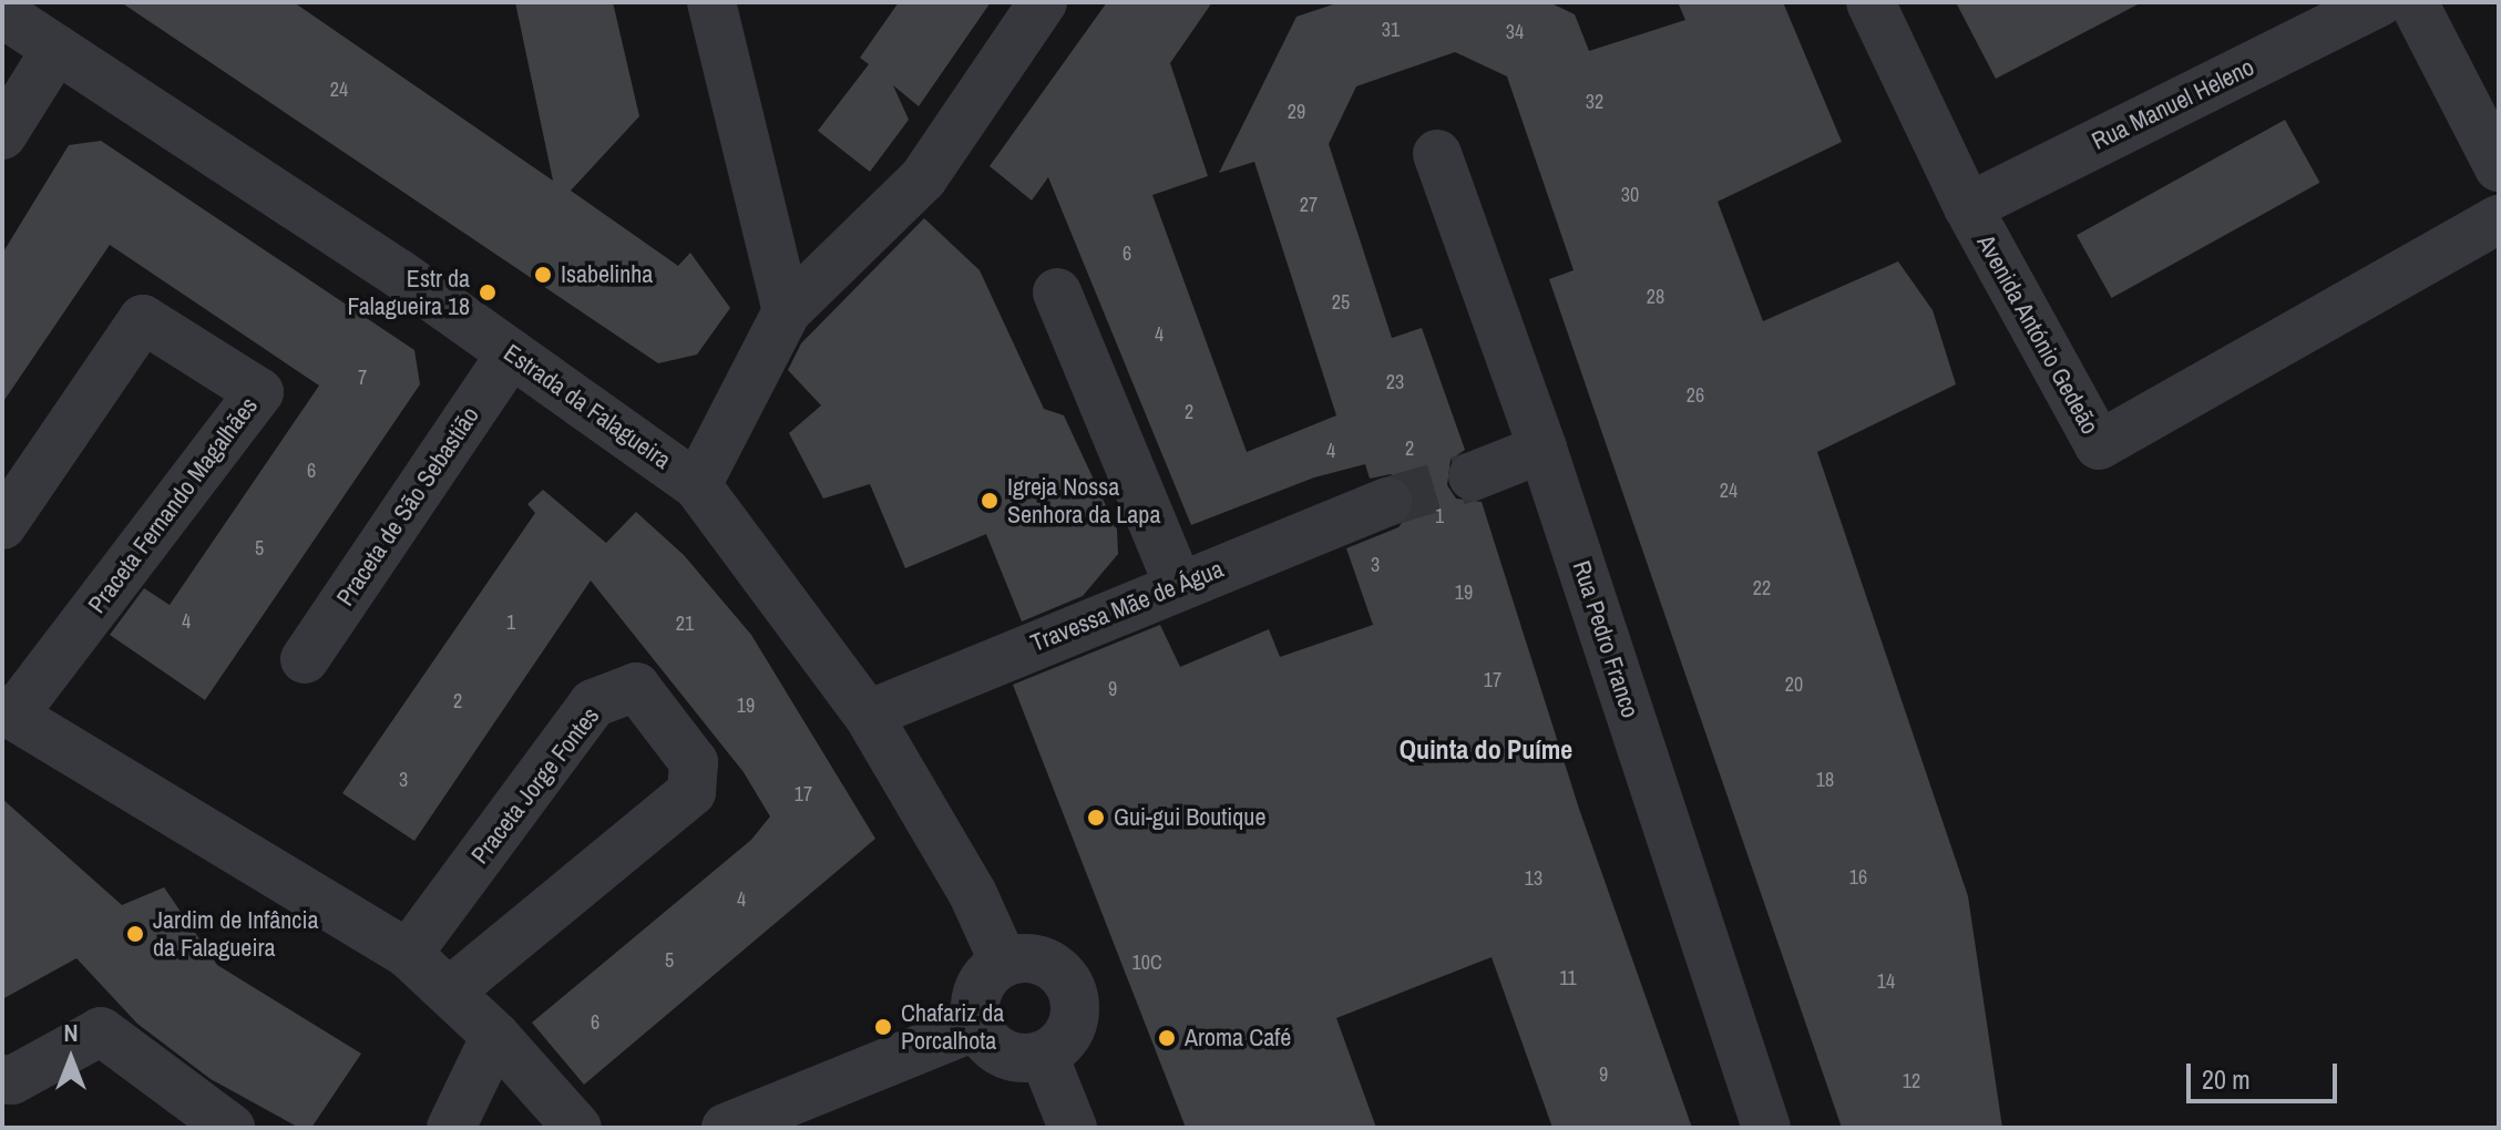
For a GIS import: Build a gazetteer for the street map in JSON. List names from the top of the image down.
{
  "streets": {
    "street": [
      "Rua Manuel Heleno",
      "Avenida António Gedeão",
      "Estrada da Falagueira",
      "Praceta Fernando Magalhães",
      "Praceta de São Sebastião",
      "Travessa Mãe de Água",
      "Rua Pedro Franco",
      "Praceta Jorge Fontes"
    ]
  },
  "crossings": [
    ["Rua Manuel Heleno", "Avenida António Gedeão"],
    ["Estrada da Falagueira", "Praceta de São Sebastião"],
    ["Estrada da Falagueira", "Travessa Mãe de Água"]
  ],
  "districts": ["Quinta do Puíme"],
  "places": [
    "Isabelinha",
    "Estr da Falagueira 18",
    "Igreja Nossa Senhora da Lapa",
    "Gui-gui Boutique",
    "Jardim de Infância da Falagueira",
    "Chafariz da Porcalhota",
    "Aroma Café"
  ],
  "house_numbers": [
    "31",
    "34",
    "24",
    "32",
    "29",
    "30",
    "27",
    "6",
    "28",
    "25",
    "4",
    "7",
    "23",
    "26",
    "2",
    "2",
    "4",
    "6",
    "24",
    "1",
    "5",
    "3",
    "22",
    "19",
    "4",
    "1",
    "21",
    "17",
    "20",
    "9",
    "2",
    "19",
    "3",
    "18",
    "17",
    "16",
    "13",
    "4",
    "5",
    "10C",
    "11",
    "14",
    "6",
    "9",
    "12"
  ],
  "scale_bar": "20 m",
  "north": "top"
}
